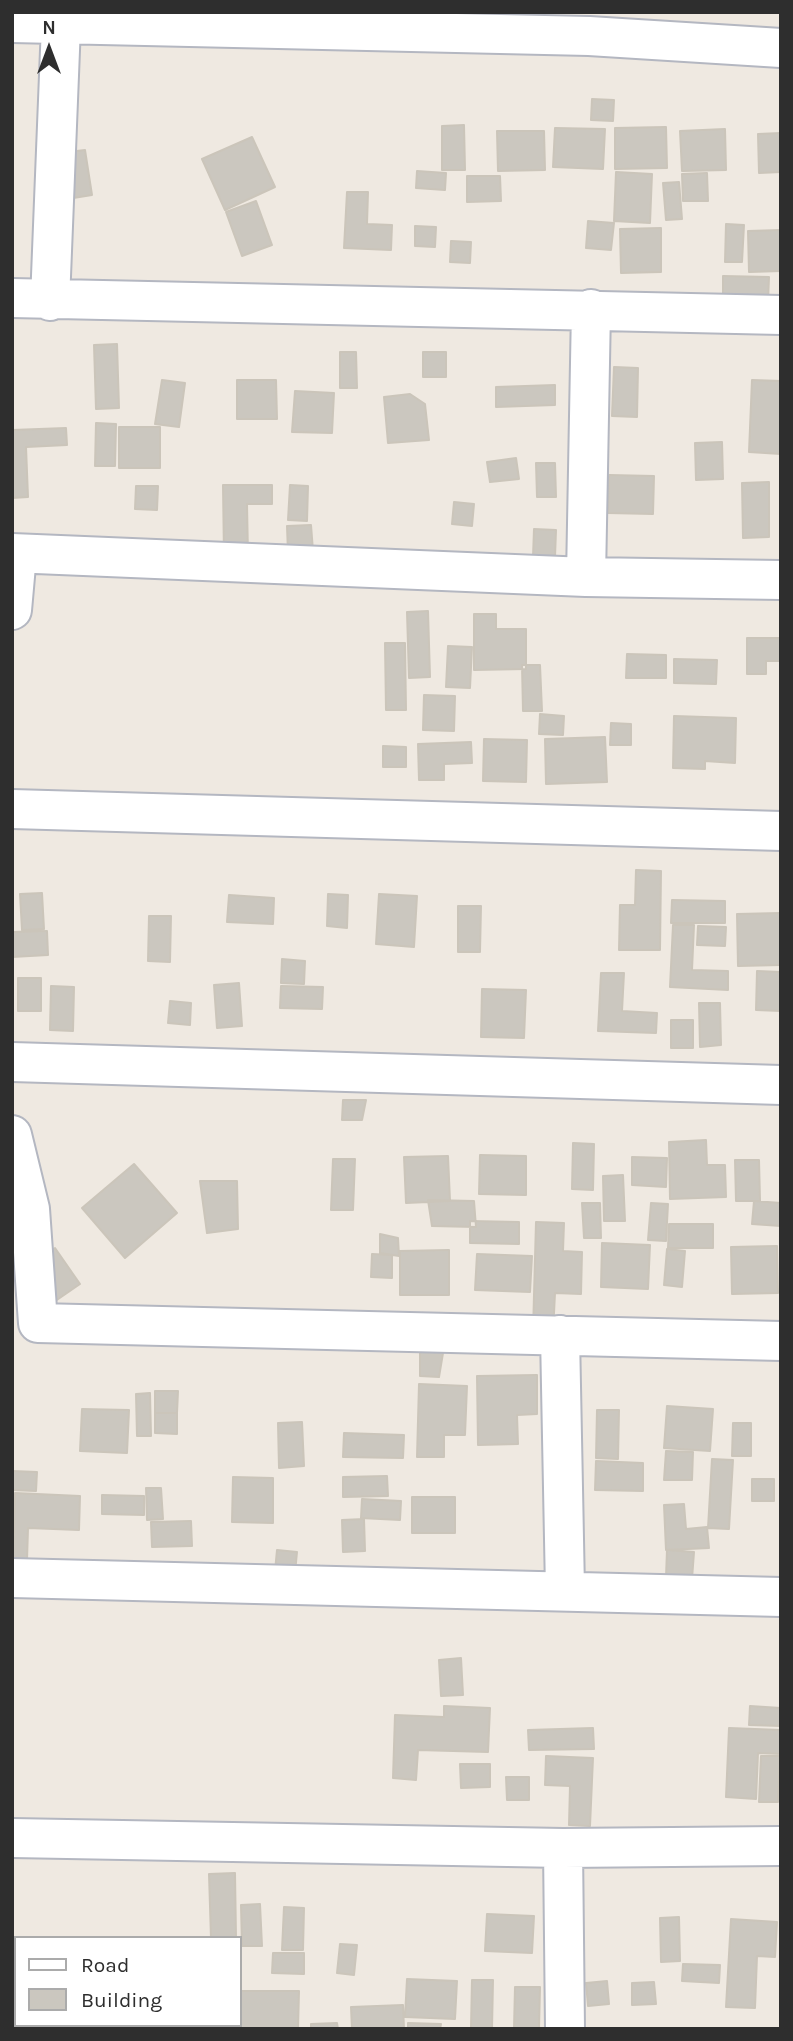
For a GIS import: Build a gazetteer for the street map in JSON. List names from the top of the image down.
{
  "legend": ["Road", "Building"],
  "north": "top"
}
